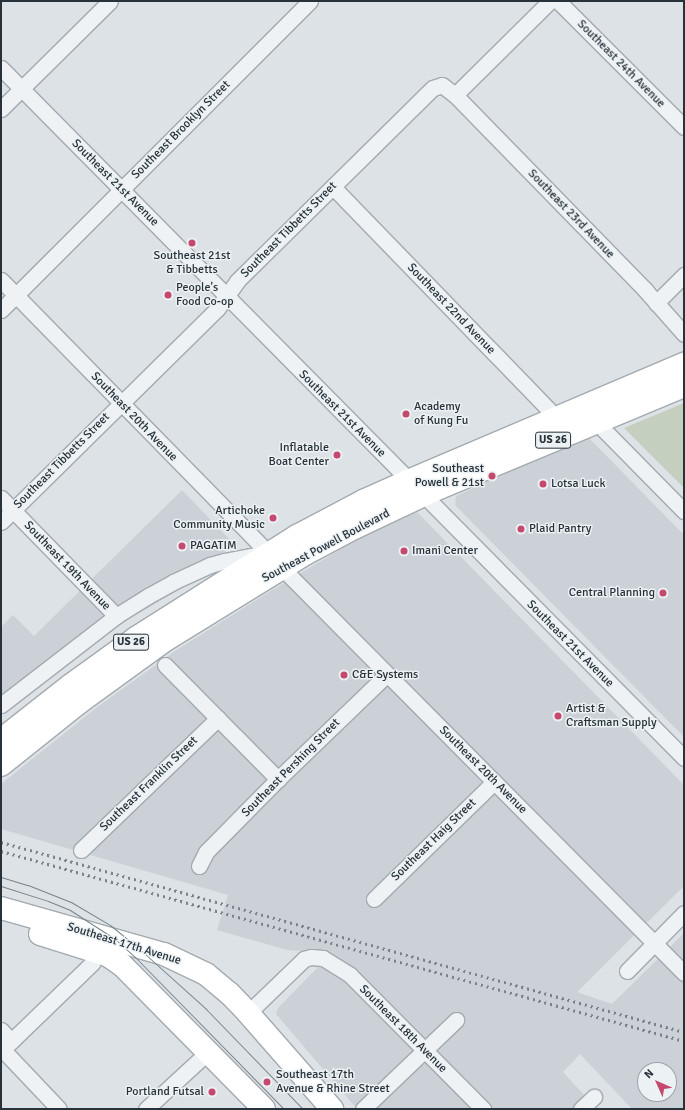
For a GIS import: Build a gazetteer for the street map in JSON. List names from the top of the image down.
{
  "streets": {
    "main road": ["US 26", "Southeast Powell Boulevard", "Southeast 17th Avenue"],
    "street": [
      "Southeast 24th Avenue",
      "Southeast Brooklyn Street",
      "Southeast 21st Avenue",
      "Southeast 23rd Avenue",
      "Southeast Tibbetts Street",
      "Southeast 22nd Avenue",
      "Southeast 20th Avenue",
      "Southeast 19th Avenue",
      "Southeast Pershing Street",
      "Southeast Franklin Street",
      "Southeast Haig Street",
      "Southeast 18th Avenue"
    ]
  },
  "crossings": [
    ["Southeast Brooklyn Street", "Southeast 21st Avenue"],
    ["Southeast Brooklyn Street", "Southeast 20th Avenue"],
    ["Southeast 21st Avenue", "Southeast Tibbetts Street"],
    ["Southeast 21st Avenue", "Southeast Powell Boulevard"],
    ["Southeast 23rd Avenue", "Southeast Tibbetts Street"],
    ["Southeast Tibbetts Street", "Southeast 22nd Avenue"],
    ["Southeast Tibbetts Street", "Southeast 20th Avenue"],
    ["Southeast Tibbetts Street", "Southeast 19th Avenue"],
    ["Southeast 22nd Avenue", "Southeast Powell Boulevard"],
    ["Southeast 20th Avenue", "Southeast Powell Boulevard"],
    ["Southeast 20th Avenue", "Southeast Pershing Street"],
    ["Southeast 20th Avenue", "Southeast Haig Street"],
    ["Southeast 17th Avenue", "Southeast 18th Avenue"]
  ],
  "places": [
    "Southeast 21st & Tibbetts",
    "People's Food Co-op",
    "Academy of Kung Fu",
    "Inflatable Boat Center",
    "Southeast Powell & 21st",
    "Lotsa Luck",
    "Artichoke Community Music",
    "Plaid Pantry",
    "PAGATIM",
    "Imani Center",
    "Central Planning",
    "C&E Systems",
    "Artist & Craftsman Supply",
    "Southeast 17th Avenue & Rhine Street",
    "Portland Futsal"
  ],
  "north": "top left"
}
